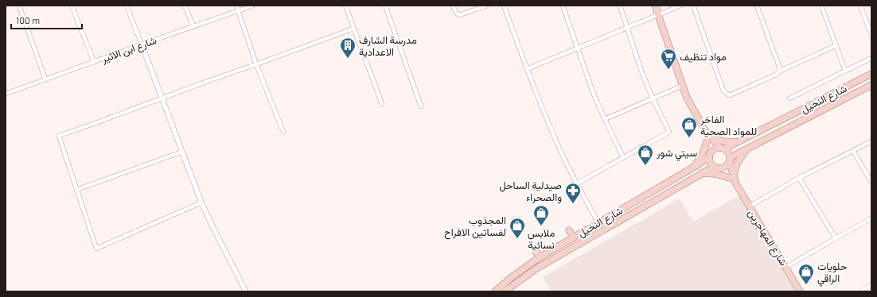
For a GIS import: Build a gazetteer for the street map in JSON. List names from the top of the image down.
{
  "streets": {
    "main road": ["شارع النخيل", "شارع المهاجرين"],
    "street": ["شارع ابن الاثير"]
  },
  "crossings": [
    ["شارع النخيل", "شارع المهاجرين"]
  ],
  "places": {
    "building": ["مدرسة الشارف الاعدادية"],
    "supermarket": ["مواد تنظيف"],
    "shop": [
      "الفاخر للمواد الصحية",
      "سيتي شور",
      "ملابس نسائية",
      "المجذوب لفساتين الافراح",
      "حلويات الراقي"
    ],
    "pharmacy": ["صيدلية الساحل والصحراء"]
  },
  "scale_bar": "100 m"
}
